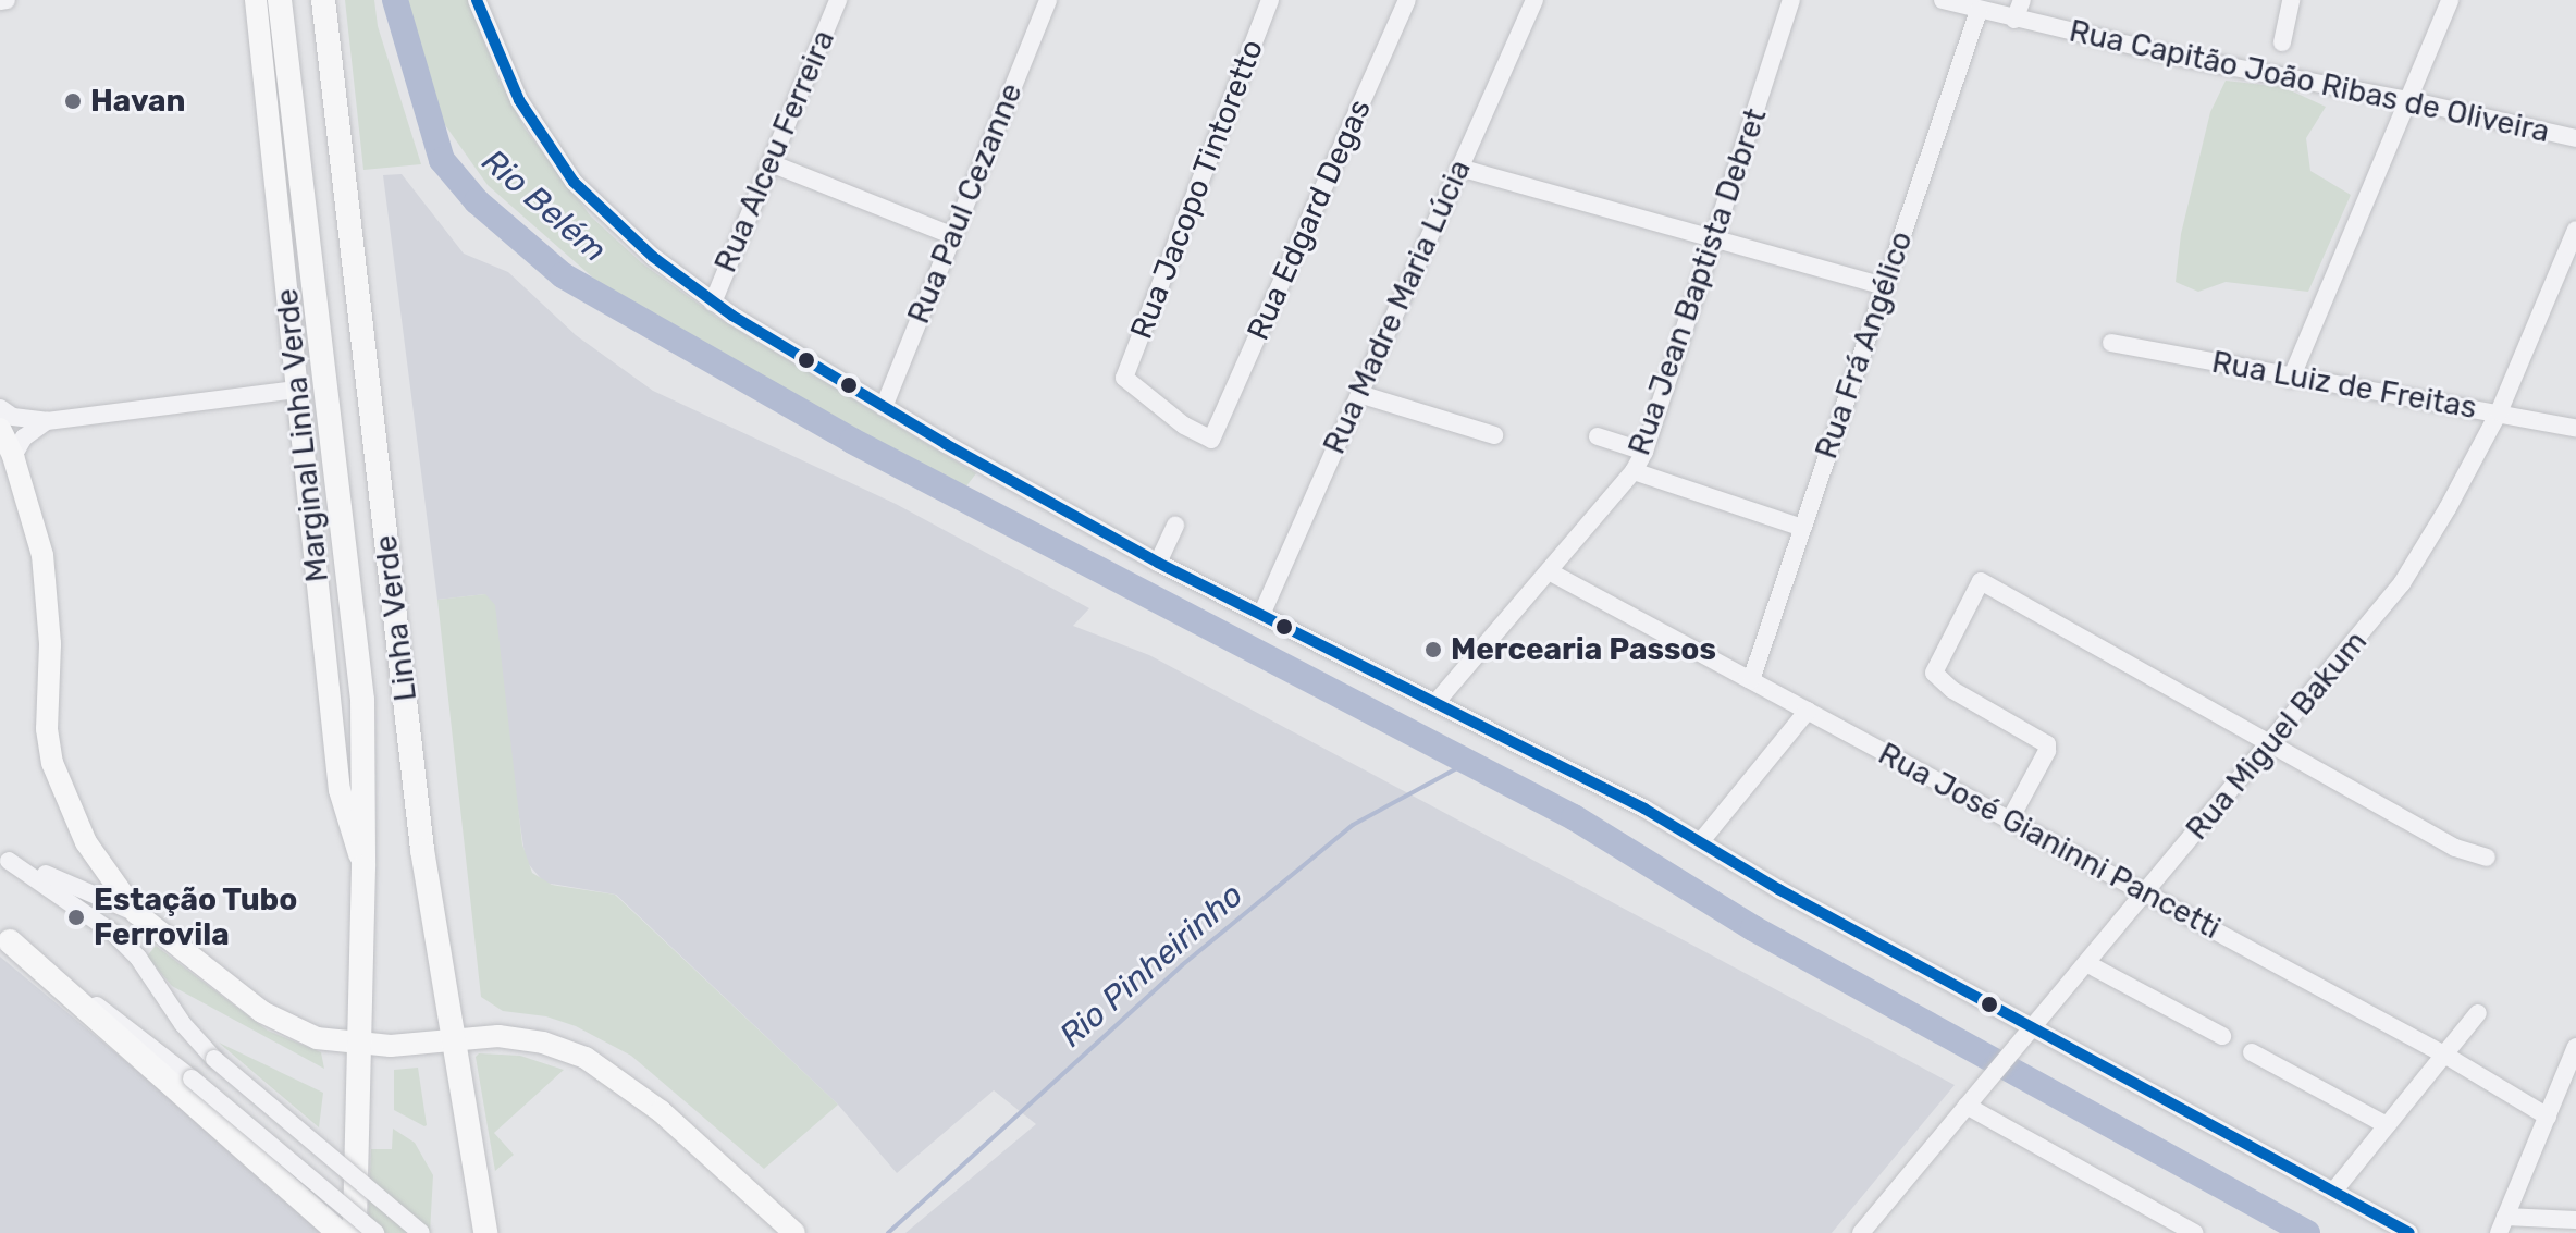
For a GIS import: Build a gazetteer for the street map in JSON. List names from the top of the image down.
{
  "streets": {
    "highway": ["Linha Verde"],
    "main road": ["Marginal Linha Verde"],
    "street": [
      "Rua Capitão João Ribas de Oliveira",
      "Rua Alceu Ferreira",
      "Rua Jacopo Tintoretto",
      "Rua Paul Cezanne",
      "Rua Edgard Degas",
      "Rua Jean Baptista Debret",
      "Rua Madre Maria Lúcia",
      "Rua Frá Angélico",
      "Rua Luiz de Freitas",
      "Rua Miguel Bakum",
      "Rua José Gianinni Pancetti"
    ]
  },
  "crossings": [
    ["Rua Capitão João Ribas de Oliveira", "Rua Frá Angélico"],
    ["Rua Jacopo Tintoretto", "Rua Edgard Degas"],
    ["Rua Jean Baptista Debret", "Rua José Gianinni Pancetti"],
    ["Rua Frá Angélico", "Rua José Gianinni Pancetti"],
    ["Rua Luiz de Freitas", "Rua Miguel Bakum"],
    ["Marginal Linha Verde", "Linha Verde"],
    ["Rua Miguel Bakum", "Rua José Gianinni Pancetti"]
  ],
  "water": ["Rio Belém", "Rio Pinheirinho"],
  "places": ["Havan", "Mercearia Passos", "Estação Tubo Ferrovila"]
}
